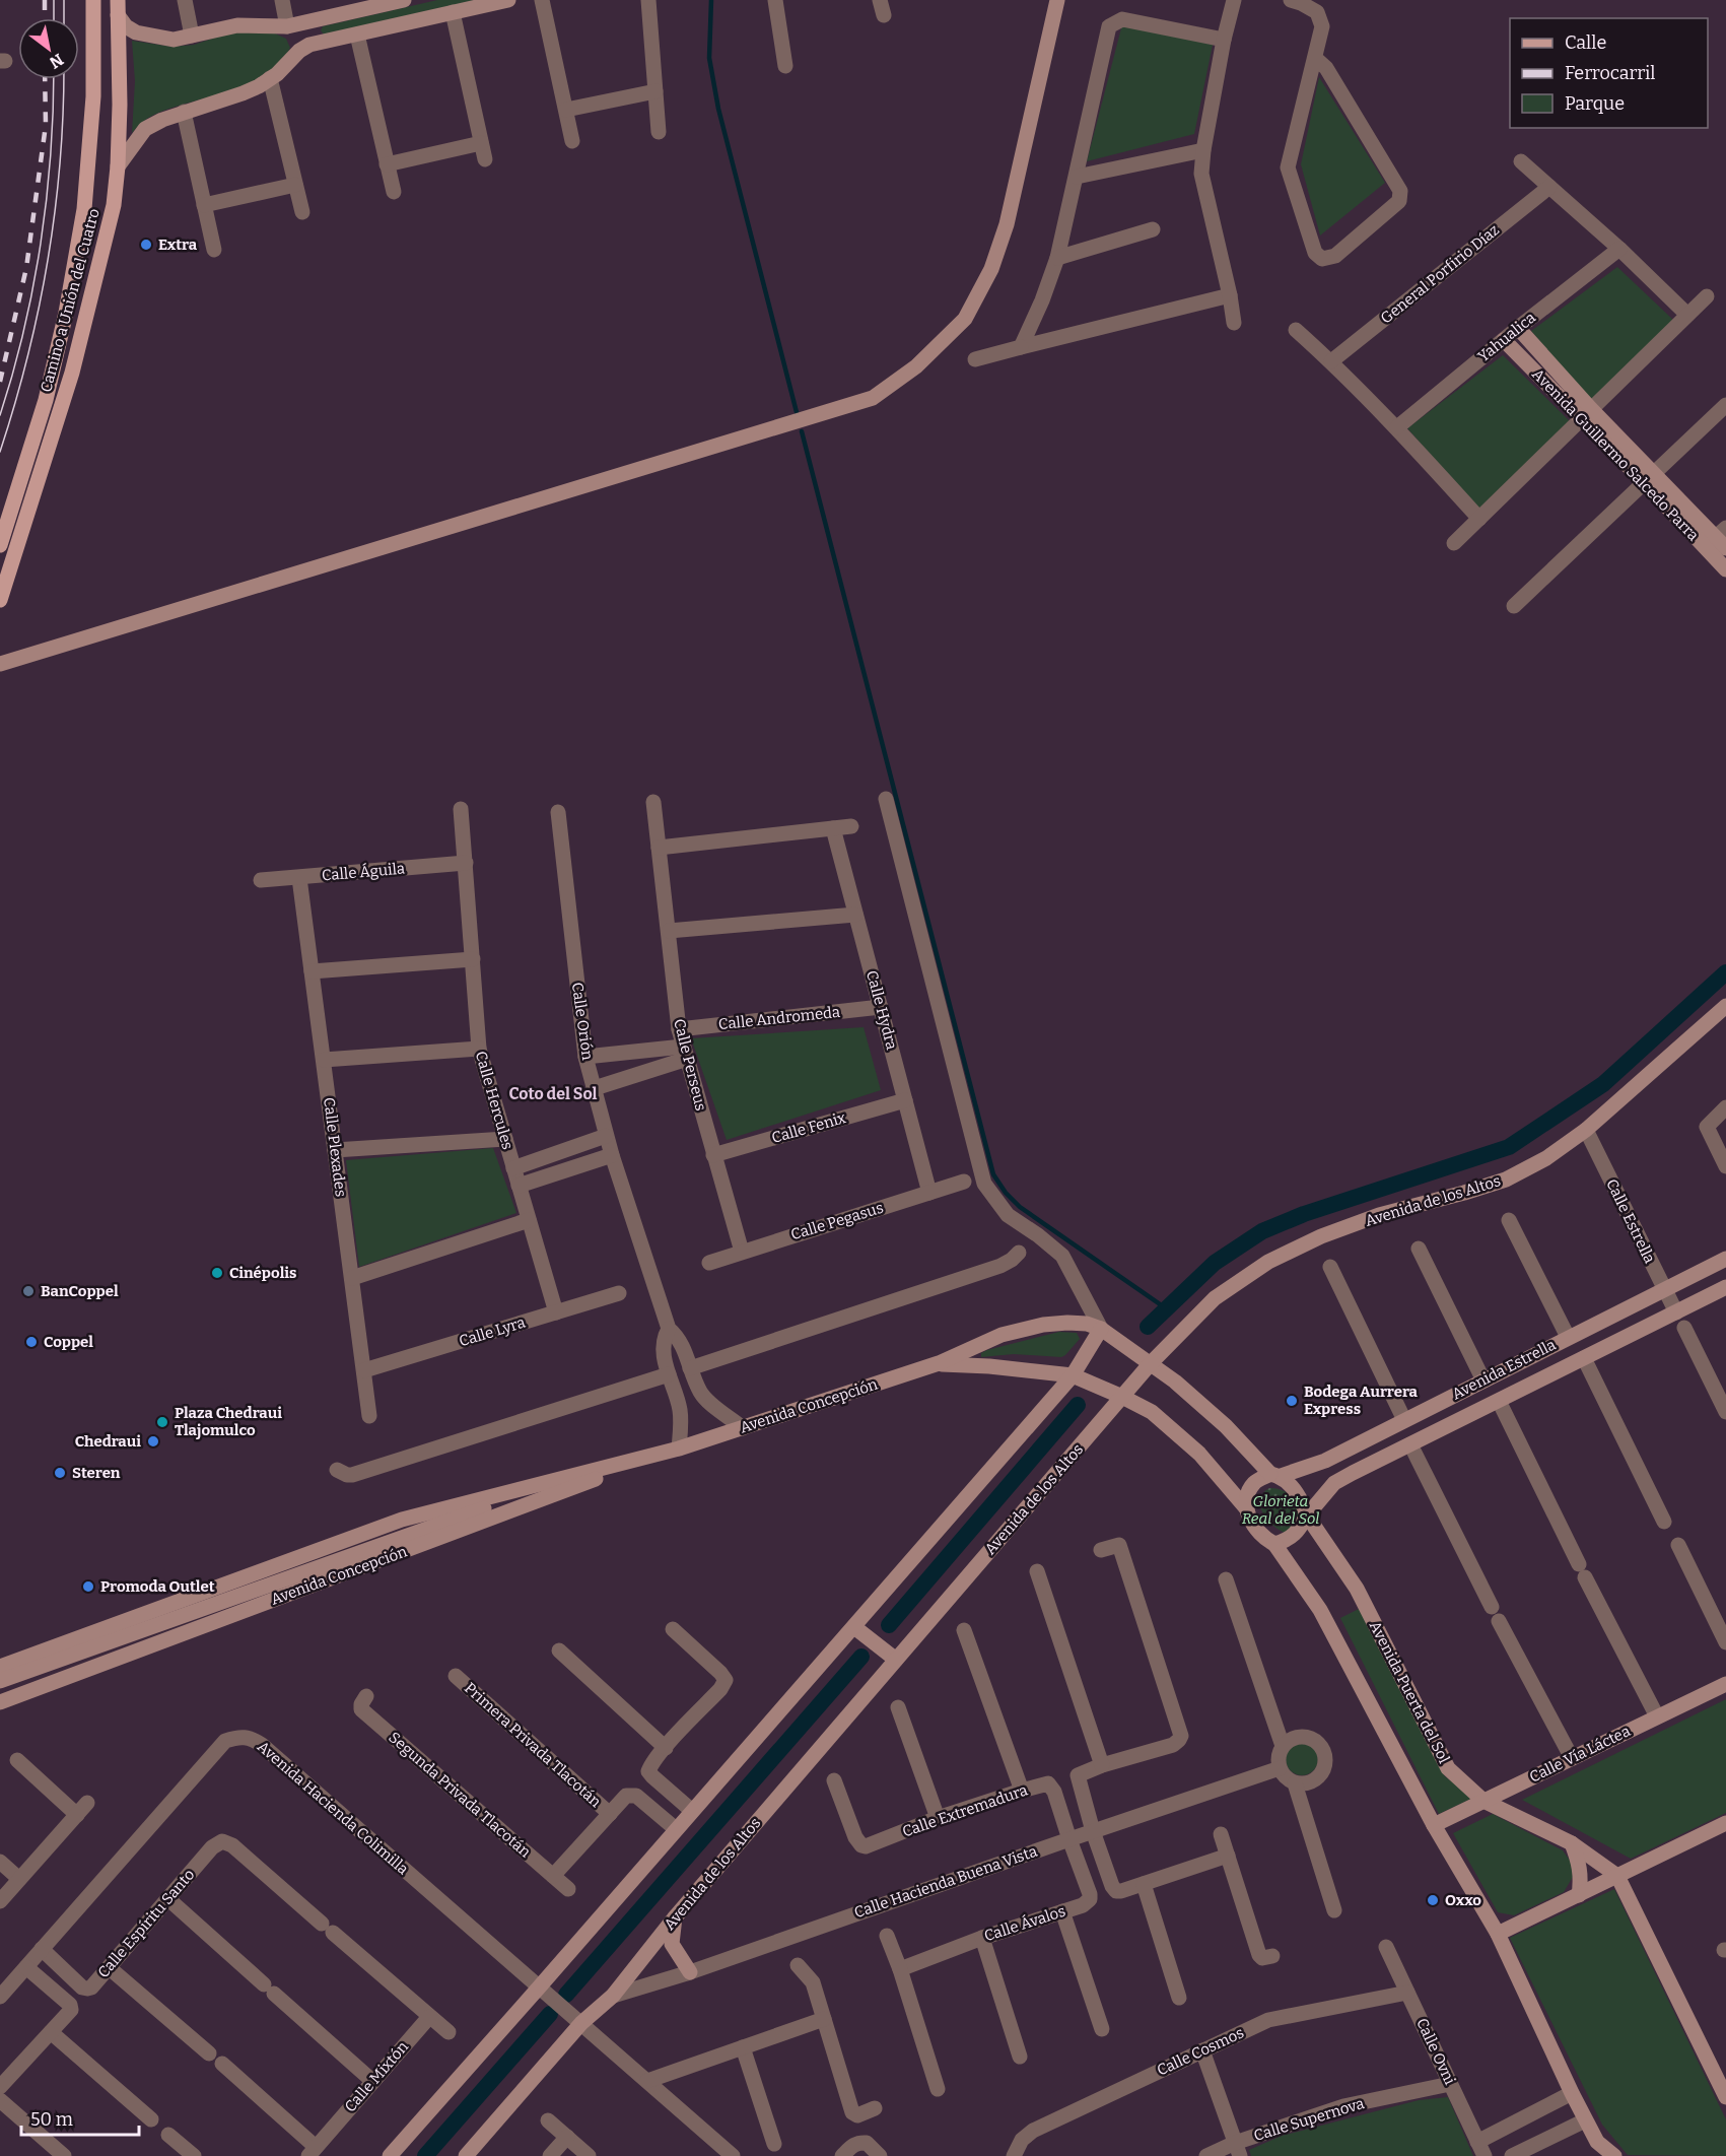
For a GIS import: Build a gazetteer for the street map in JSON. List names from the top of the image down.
{
  "streets": {
    "main road": ["Camino a Unión del Cuatro"],
    "street": [
      "General Porfirio Díaz",
      "Yahualica",
      "Avenida Guillermo Salcedo Parra",
      "Calle Águila",
      "Calle Hydra",
      "Calle Andromeda",
      "Calle Orión",
      "Calle Perseus",
      "Calle Hercules",
      "Calle Fenix",
      "Calle Plexades",
      "Avenida de los Altos",
      "Calle Pegasus",
      "Calle Estrella",
      "Calle Lyra",
      "Avenida Estrella",
      "Avenida Concepción",
      "Avenida Puerta del Sol",
      "Primera Privada Tlacotán",
      "Calle Vía Láctea",
      "Segunda Privada Tlacotán",
      "Avenida Hacienda Colimilla",
      "Calle Extremadura",
      "Calle Hacienda Buena Vista",
      "Calle Espíritu Santo",
      "Calle Ávalos",
      "Calle Cosmos",
      "Calle Ovni",
      "Calle Mixtón",
      "Calle Supernova"
    ]
  },
  "crossings": [
    ["Yahualica", "Avenida Guillermo Salcedo Parra"],
    ["Calle Águila", "Calle Hercules"],
    ["Calle Águila", "Calle Plexades"],
    ["Calle Hydra", "Calle Andromeda"],
    ["Calle Hydra", "Calle Fenix"],
    ["Calle Hydra", "Calle Pegasus"],
    ["Calle Andromeda", "Calle Perseus"],
    ["Calle Orión", "Avenida Concepción"],
    ["Calle Perseus", "Calle Fenix"],
    ["Calle Perseus", "Calle Pegasus"],
    ["Calle Hercules", "Calle Lyra"],
    ["Calle Plexades", "Calle Lyra"],
    ["Avenida de los Altos", "Calle Estrella"],
    ["Avenida de los Altos", "Avenida Hacienda Colimilla"],
    ["Avenida de los Altos", "Calle Hacienda Buena Vista"],
    ["Calle Estrella", "Avenida Estrella"],
    ["Avenida Estrella", "Avenida Puerta del Sol"],
    ["Avenida Puerta del Sol", "Calle Vía Láctea"],
    ["Avenida Hacienda Colimilla", "Calle Espíritu Santo"],
    ["Calle Extremadura", "Calle Hacienda Buena Vista"],
    ["Calle Extremadura", "Calle Ávalos"],
    ["Calle Hacienda Buena Vista", "Calle Ávalos"],
    ["Calle Espíritu Santo", "Calle Mixtón"],
    ["Calle Cosmos", "Calle Ovni"],
    ["Calle Ovni", "Calle Supernova"]
  ],
  "districts": ["Coto del Sol"],
  "parks": ["Glorieta Real del Sol"],
  "places": [
    "Extra",
    "Cinépolis",
    "BanCoppel",
    "Coppel",
    "Bodega Aurrera Express",
    "Plaza Chedraui Tlajomulco",
    "Chedraui",
    "Steren",
    "Promoda Outlet",
    "Oxxo"
  ],
  "legend": ["Calle", "Ferrocarril", "Parque"],
  "scale_bar": "50 m",
  "north": "bottom right"
}
